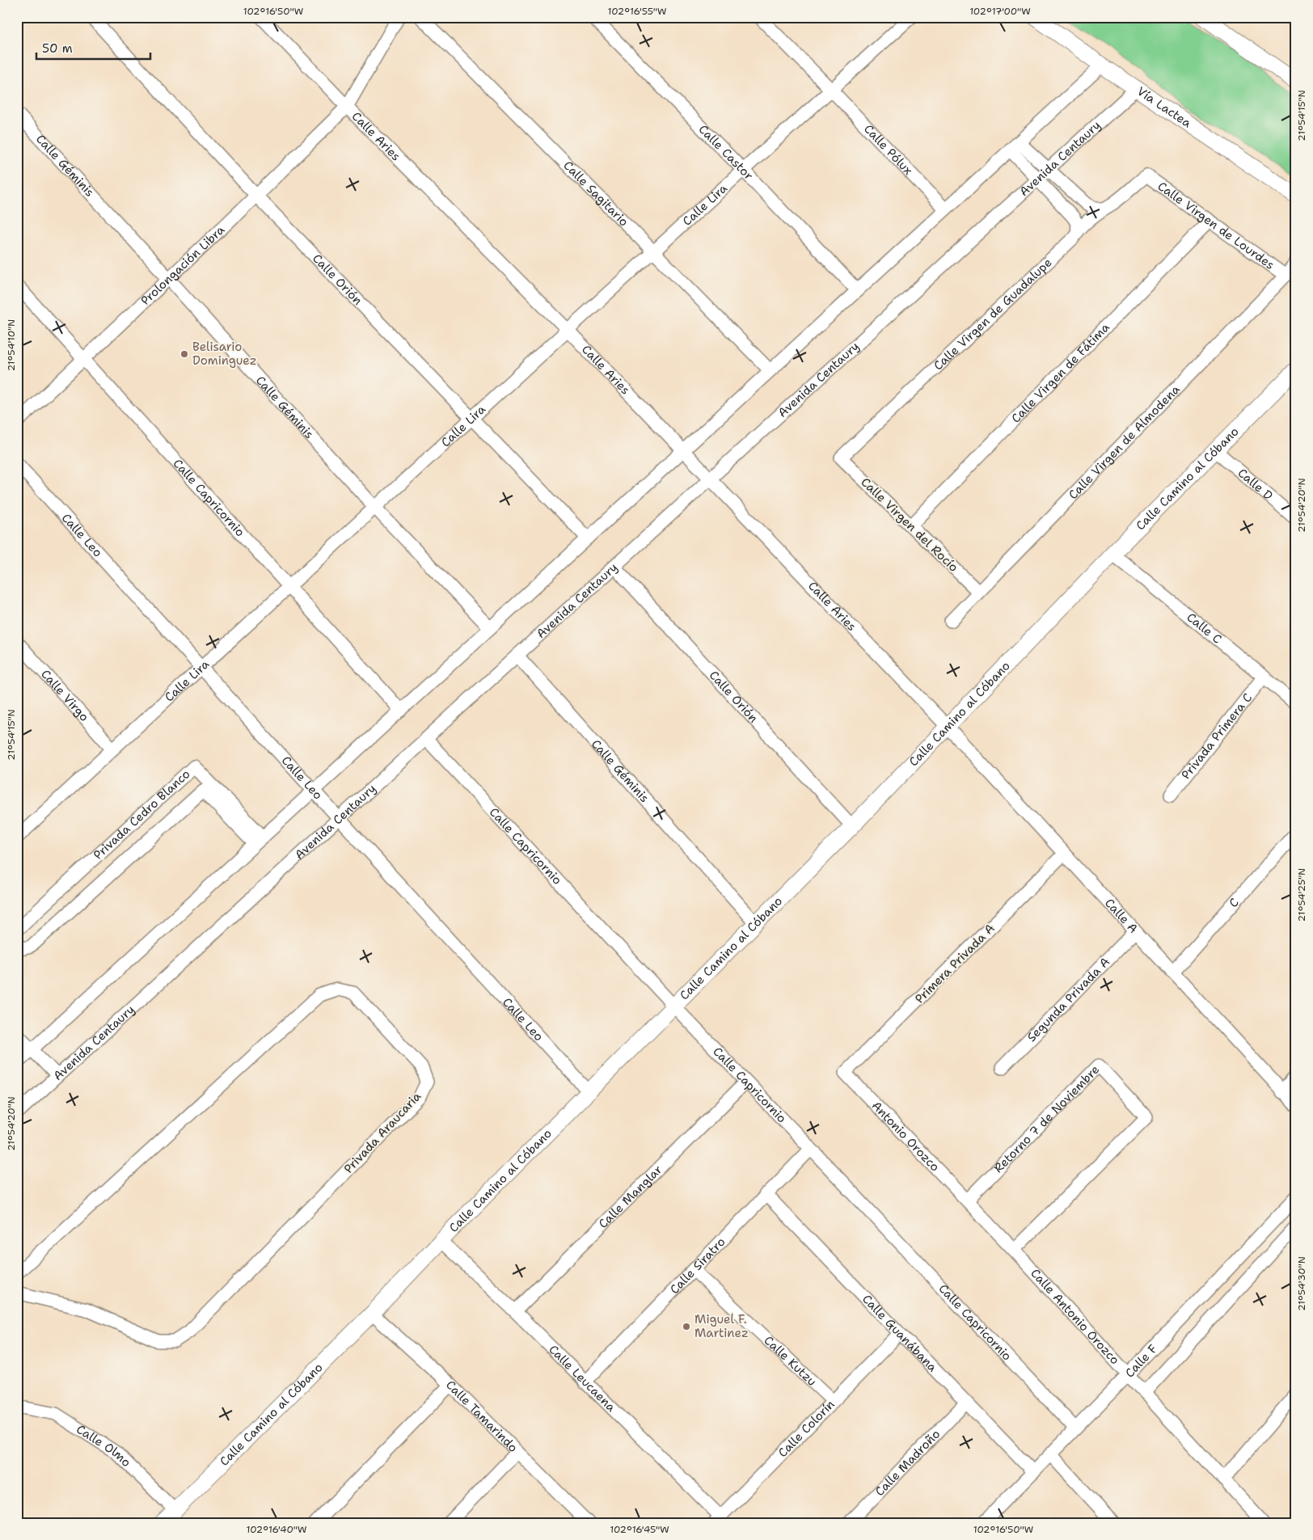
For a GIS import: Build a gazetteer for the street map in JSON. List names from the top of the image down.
{
  "streets": {
    "street": [
      "Vía Lactea",
      "Calle Aries",
      "Calle Pólux",
      "Calle Castor",
      "Avenida Centaury",
      "Calle Géminis",
      "Calle Sagitario",
      "Calle Lira",
      "Calle Virgen de Lourdes",
      "Prolongación Libra",
      "Calle Orión",
      "Calle Virgen de Guadalupe",
      "Calle Virgen de Fátima",
      "Calle Virgen de Almodena",
      "Calle Camino al Cóbano",
      "Calle D",
      "Calle Capricornio",
      "Calle Virgen del Rocío",
      "Calle Leo",
      "Calle C",
      "Calle Virgo",
      "Privada Primera C",
      "Privada Cedro Blanco",
      "C",
      "Calle A",
      "Primera Privada A",
      "Segunda Privada A",
      "Retorno 7 de Noviembre",
      "Privada Araucaria",
      "Antonio Orozco",
      "Calle Manglar",
      "Calle Siratro",
      "Calle Antonio Orozco",
      "Calle Guanábana",
      "Calle Kutzu",
      "Calle F",
      "Calle Leucaena",
      "Calle Tamarindo",
      "Calle Colorín",
      "Calle Olmo",
      "Calle Madroño"
    ]
  },
  "crossings": [
    ["Vía Lactea", "Avenida Centaury"],
    ["Calle Aries", "Avenida Centaury"],
    ["Calle Aries", "Calle Lira"],
    ["Calle Aries", "Prolongación Libra"],
    ["Calle Aries", "Calle Camino al Cóbano"],
    ["Calle Aries", "Calle A"],
    ["Calle Pólux", "Calle Lira"],
    ["Calle Castor", "Calle Lira"],
    ["Avenida Centaury", "Calle Géminis"],
    ["Avenida Centaury", "Calle Orión"],
    ["Avenida Centaury", "Calle Capricornio"],
    ["Avenida Centaury", "Calle Leo"],
    ["Calle Géminis", "Calle Lira"],
    ["Calle Géminis", "Prolongación Libra"],
    ["Calle Géminis", "Calle Camino al Cóbano"],
    ["Calle Sagitario", "Calle Lira"],
    ["Calle Lira", "Calle Orión"],
    ["Calle Lira", "Calle Capricornio"],
    ["Calle Lira", "Calle Leo"],
    ["Calle Lira", "Calle Virgo"],
    ["Calle Virgen de Lourdes", "Calle Virgen de Guadalupe"],
    ["Calle Virgen de Lourdes", "Calle Virgen de Fátima"],
    ["Calle Virgen de Lourdes", "Calle Virgen de Almodena"],
    ["Prolongación Libra", "Calle Orión"],
    ["Prolongación Libra", "Calle Capricornio"],
    ["Calle Orión", "Calle Camino al Cóbano"],
    ["Calle Virgen de Guadalupe", "Calle Virgen del Rocío"],
    ["Calle Virgen de Fátima", "Calle Virgen del Rocío"],
    ["Calle Virgen de Almodena", "Calle Virgen del Rocío"],
    ["Calle Camino al Cóbano", "Calle D"],
    ["Calle Camino al Cóbano", "Calle Capricornio"],
    ["Calle Camino al Cóbano", "Calle Leo"],
    ["Calle Camino al Cóbano", "Calle C"],
    ["Calle Camino al Cóbano", "Calle A"],
    ["Calle Camino al Cóbano", "Calle Leucaena"],
    ["Calle Camino al Cóbano", "Calle Tamarindo"],
    ["Calle Camino al Cóbano", "Calle Olmo"],
    ["Calle Capricornio", "Calle Manglar"],
    ["Calle Capricornio", "Calle Siratro"],
    ["Calle Capricornio", "Calle F"],
    ["Calle C", "Privada Primera C"],
    ["C", "Calle A"],
    ["Calle A", "Primera Privada A"],
    ["Calle A", "Segunda Privada A"],
    ["Primera Privada A", "Antonio Orozco"],
    ["Retorno 7 de Noviembre", "Antonio Orozco"],
    ["Retorno 7 de Noviembre", "Calle Antonio Orozco"],
    ["Antonio Orozco", "Calle Antonio Orozco"],
    ["Calle Manglar", "Calle Leucaena"],
    ["Calle Siratro", "Calle Guanábana"],
    ["Calle Siratro", "Calle Kutzu"],
    ["Calle Siratro", "Calle Leucaena"],
    ["Calle Antonio Orozco", "Calle F"],
    ["Calle Guanábana", "Calle F"],
    ["Calle Guanábana", "Calle Colorín"],
    ["Calle Guanábana", "Calle Madroño"],
    ["Calle Kutzu", "Calle Colorín"],
    ["Calle Leucaena", "Calle Colorín"]
  ],
  "places": ["Belisario Dominguez", "Miguel F. Martinez"],
  "scale_bar": "50 m",
  "coordinates": [
    "102°16'50\"W",
    "102°16'55\"W",
    "102°17'00\"W",
    "21°54'15\"N",
    "21°54'10\"N",
    "21°54'20\"N",
    "21°54'25\"N",
    "21°54'30\"N",
    "102°16'40\"W",
    "102°16'45\"W"
  ]
}
